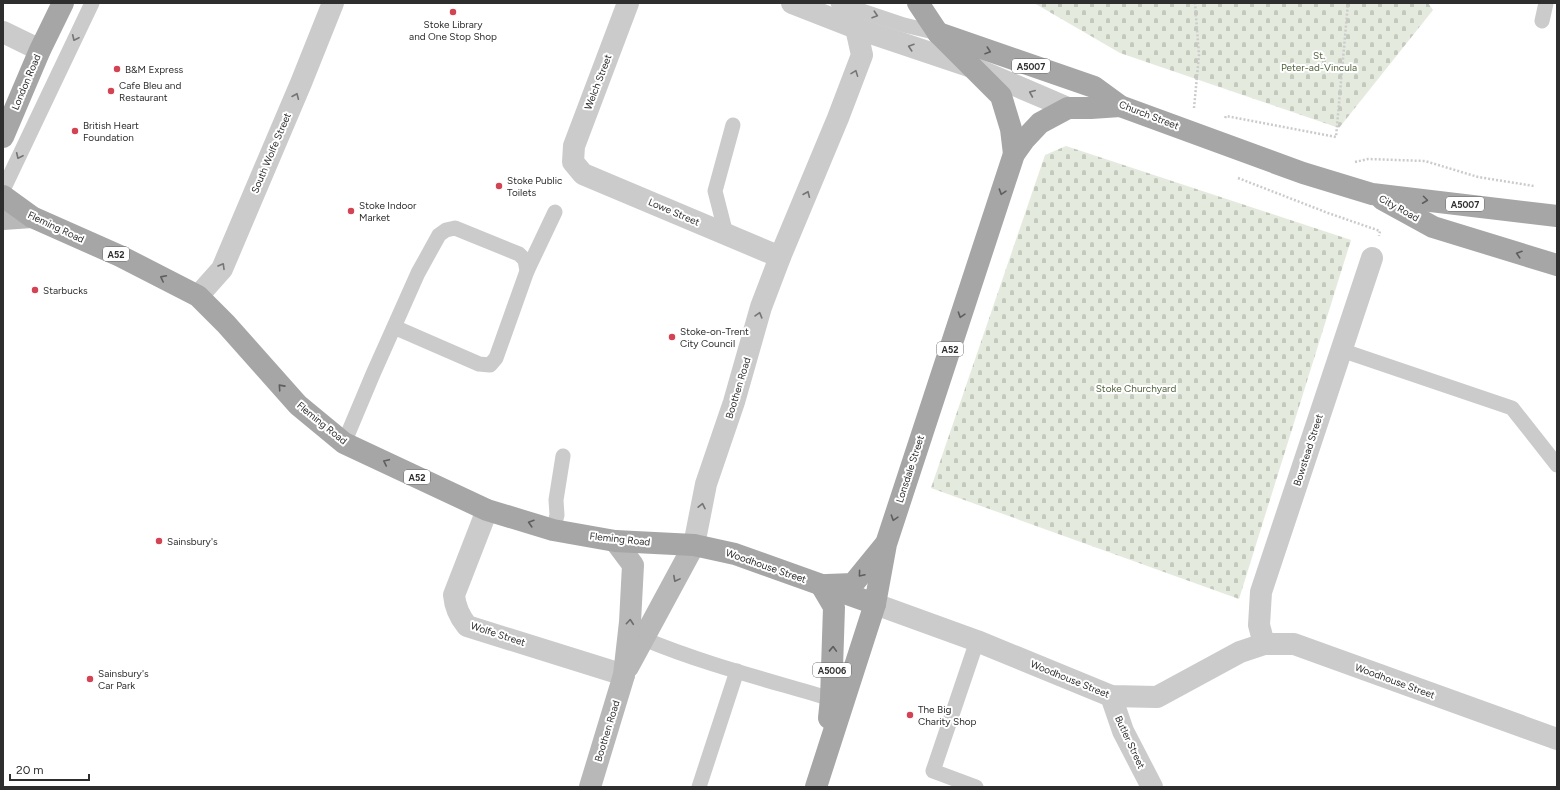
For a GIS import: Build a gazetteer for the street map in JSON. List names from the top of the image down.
{
  "streets": {
    "main road": [
      "A5007",
      "London Road",
      "Church Street",
      "City Road",
      "Fleming Road",
      "A52",
      "Lonsdale Street",
      "Woodhouse Street",
      "A5006"
    ],
    "street": [
      "Welch Street",
      "South Wolfe Street",
      "Lowe Street",
      "Boothen Road",
      "Bowstead Street",
      "Wolfe Street",
      "Butler Street"
    ]
  },
  "crossings": [
    ["Welch Street", "Lowe Street"],
    ["Church Street", "City Road"],
    ["Church Street", "A52"],
    ["Church Street", "Boothen Road"],
    ["Church Street", "Lonsdale Street"],
    ["South Wolfe Street", "Fleming Road"],
    ["Lowe Street", "Boothen Road"],
    ["Fleming Road", "Boothen Road"],
    ["Fleming Road", "Woodhouse Street"],
    ["Fleming Road", "Wolfe Street"],
    ["A52", "Lonsdale Street"],
    ["A52", "Woodhouse Street"],
    ["A52", "A5006"],
    ["Boothen Road", "Woodhouse Street"],
    ["Boothen Road", "Wolfe Street"],
    ["Bowstead Street", "Woodhouse Street"],
    ["Lonsdale Street", "Woodhouse Street"],
    ["Lonsdale Street", "A5006"],
    ["Woodhouse Street", "A5006"],
    ["Woodhouse Street", "Butler Street"]
  ],
  "one_way": ["South Wolfe Street", "Fleming Road", "Lonsdale Street"],
  "parks": ["St. Peter-ad-Vincula", "Stoke Churchyard"],
  "places": [
    "Stoke Library and One Stop Shop",
    "B&M Express",
    "Cafe Bleu and Restaurant",
    "British Heart Foundation",
    "Stoke Public Toilets",
    "Stoke Indoor Market",
    "Starbucks",
    "Stoke-on-Trent City Council",
    "Sainsbury's",
    "Sainsbury's Car Park",
    "The Big Charity Shop"
  ],
  "scale_bar": "20 m"
}
